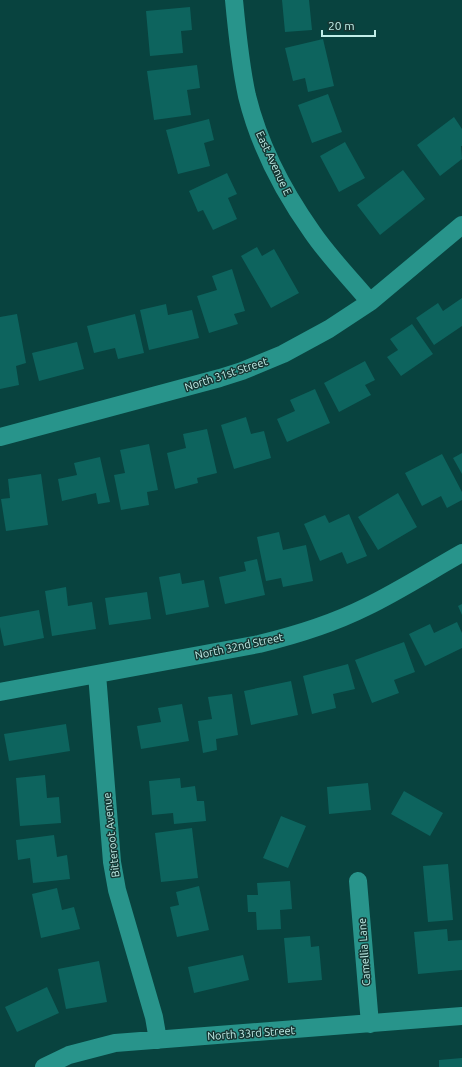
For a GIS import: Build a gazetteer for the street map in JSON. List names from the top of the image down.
{
  "streets": {
    "street": [
      "East Avenue E",
      "North 31st Street",
      "North 32nd Street",
      "Bitteroot Avenue",
      "Camellia Lane",
      "North 33rd Street"
    ]
  },
  "crossings": [
    ["East Avenue E", "North 31st Street"],
    ["North 32nd Street", "Bitteroot Avenue"],
    ["Bitteroot Avenue", "North 33rd Street"],
    ["Camellia Lane", "North 33rd Street"]
  ],
  "scale_bar": "20 m"
}
